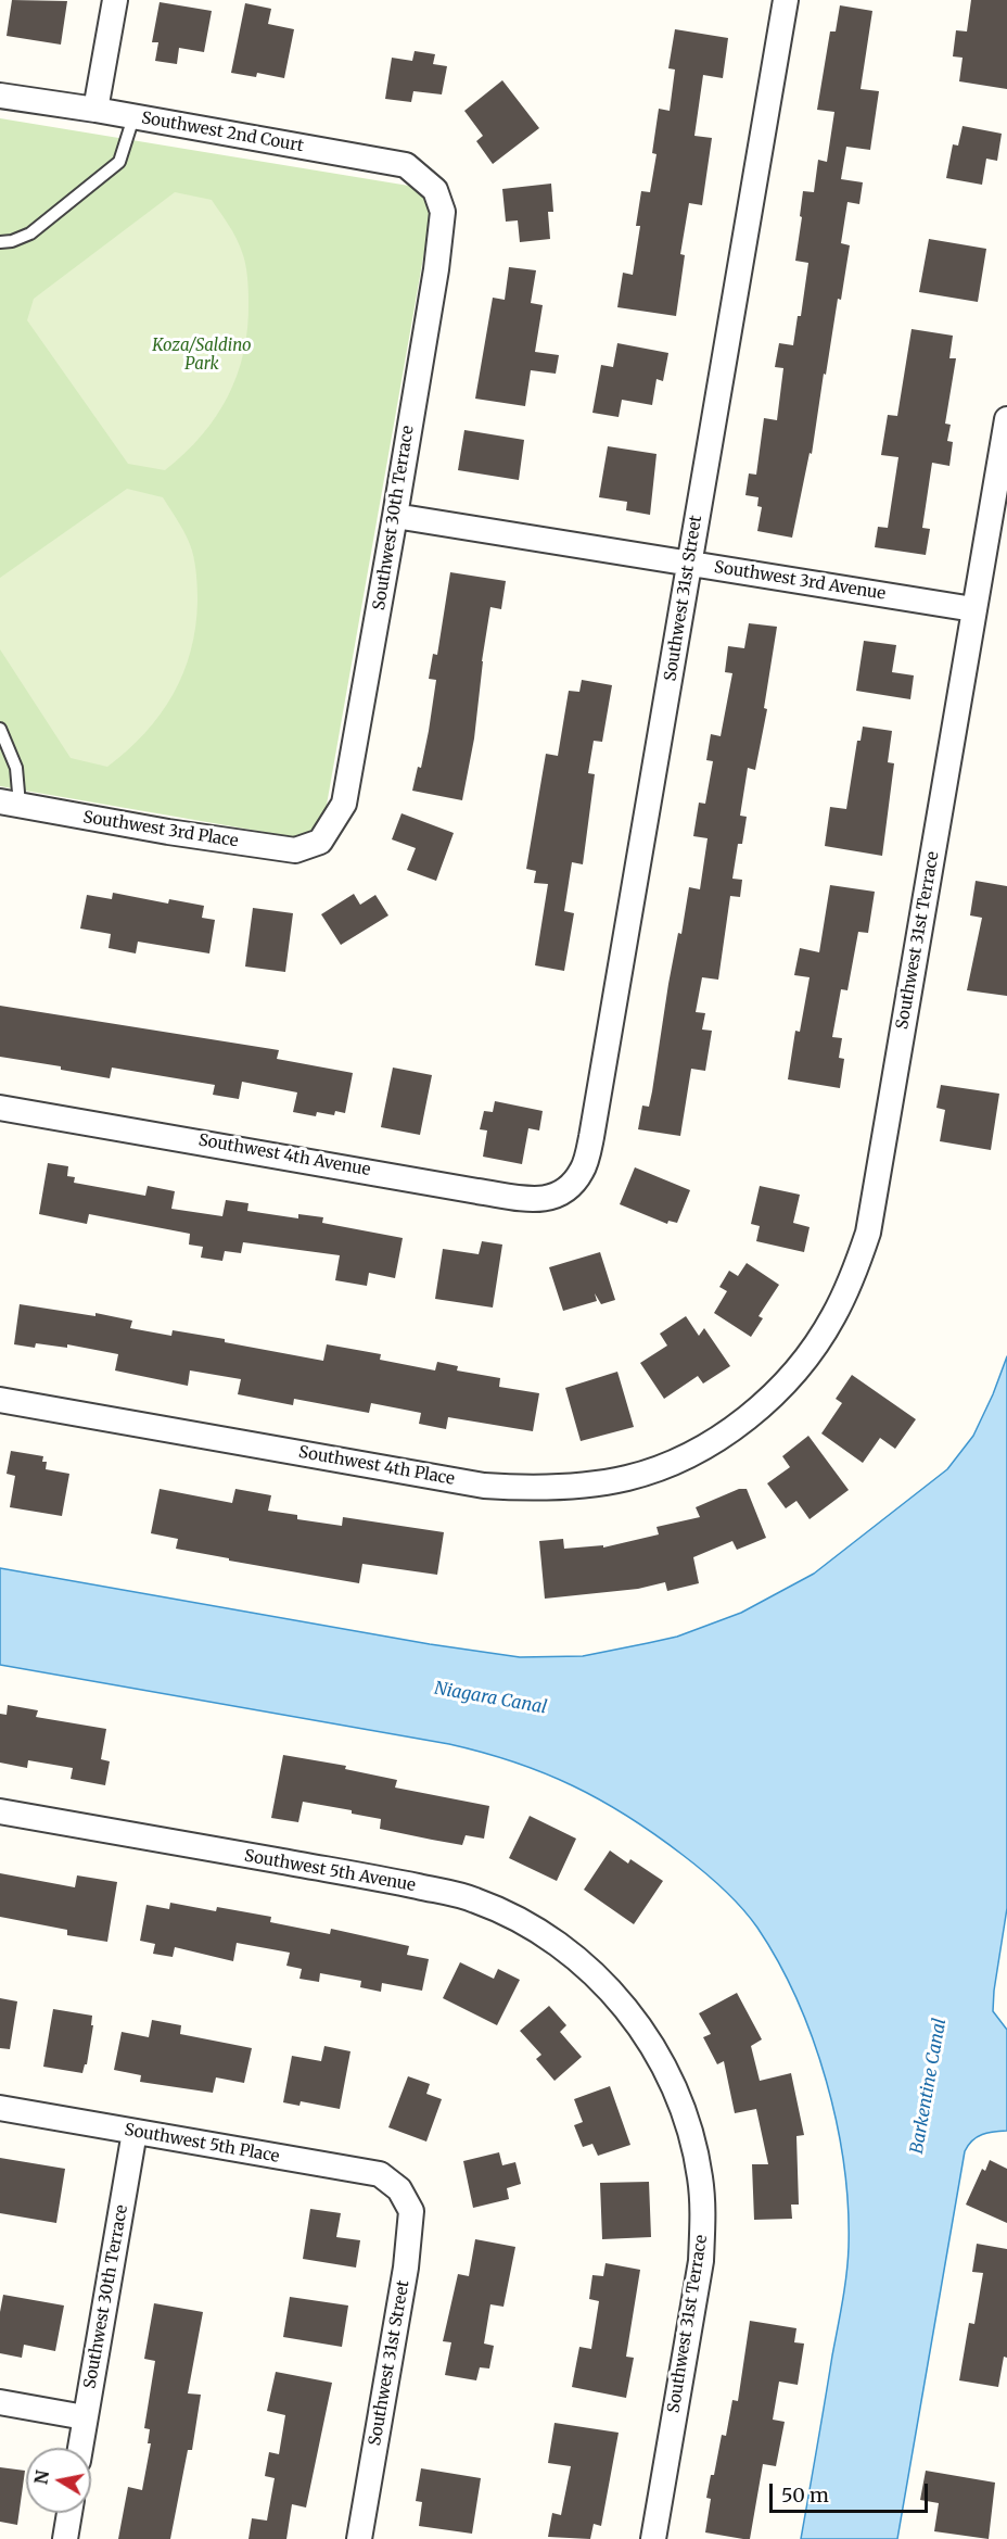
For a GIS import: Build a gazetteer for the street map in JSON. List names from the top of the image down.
{
  "streets": {
    "street": [
      "Southwest 2nd Court",
      "Southwest 30th Terrace",
      "Southwest 3rd Avenue",
      "Southwest 31st Street",
      "Southwest 3rd Place",
      "Southwest 31st Terrace",
      "Southwest 4th Avenue",
      "Southwest 4th Place",
      "Southwest 5th Avenue",
      "Southwest 5th Place"
    ]
  },
  "crossings": [
    ["Southwest 2nd Court", "Southwest 30th Terrace"],
    ["Southwest 30th Terrace", "Southwest 3rd Avenue"],
    ["Southwest 30th Terrace", "Southwest 3rd Place"],
    ["Southwest 30th Terrace", "Southwest 5th Place"],
    ["Southwest 3rd Avenue", "Southwest 31st Street"],
    ["Southwest 3rd Avenue", "Southwest 31st Terrace"],
    ["Southwest 31st Street", "Southwest 4th Avenue"],
    ["Southwest 31st Street", "Southwest 5th Place"],
    ["Southwest 31st Terrace", "Southwest 4th Place"],
    ["Southwest 31st Terrace", "Southwest 5th Avenue"]
  ],
  "water": ["Niagara Canal", "Barkentine Canal"],
  "parks": ["Koza/Saldino Park"],
  "scale_bar": "50 m",
  "north": "left"
}
